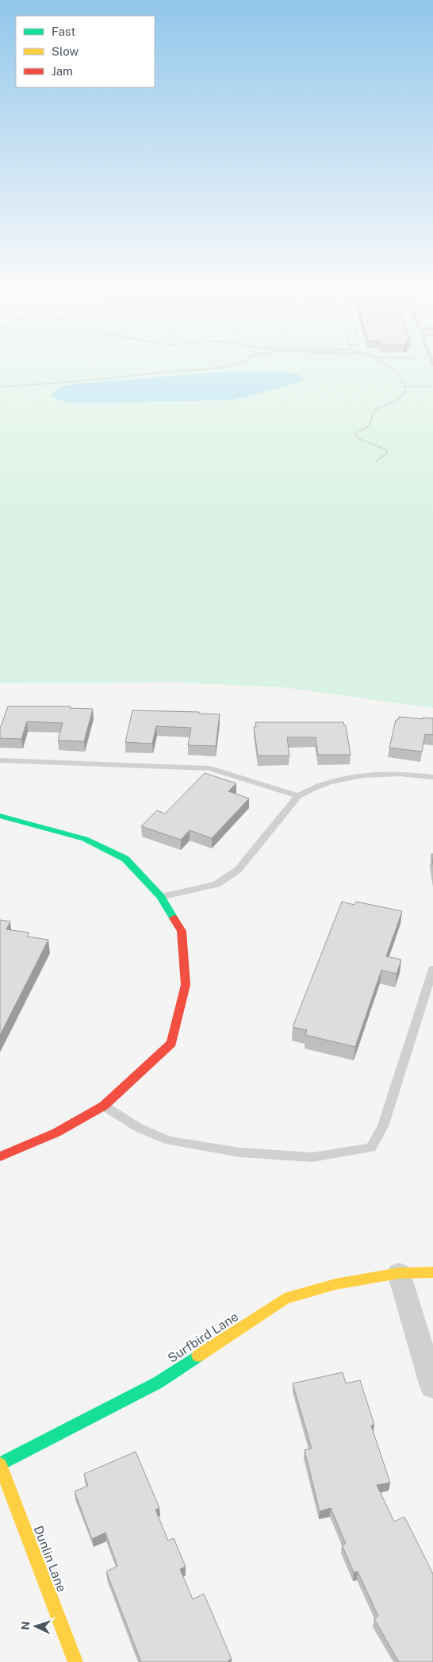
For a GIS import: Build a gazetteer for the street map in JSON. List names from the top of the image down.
{
  "streets": {
    "street": ["Surfbird Lane", "Dunlin Lane"]
  },
  "crossings": [
    ["Surfbird Lane", "Dunlin Lane"]
  ],
  "legend": ["Fast", "Slow", "Jam"],
  "north": "left"
}
